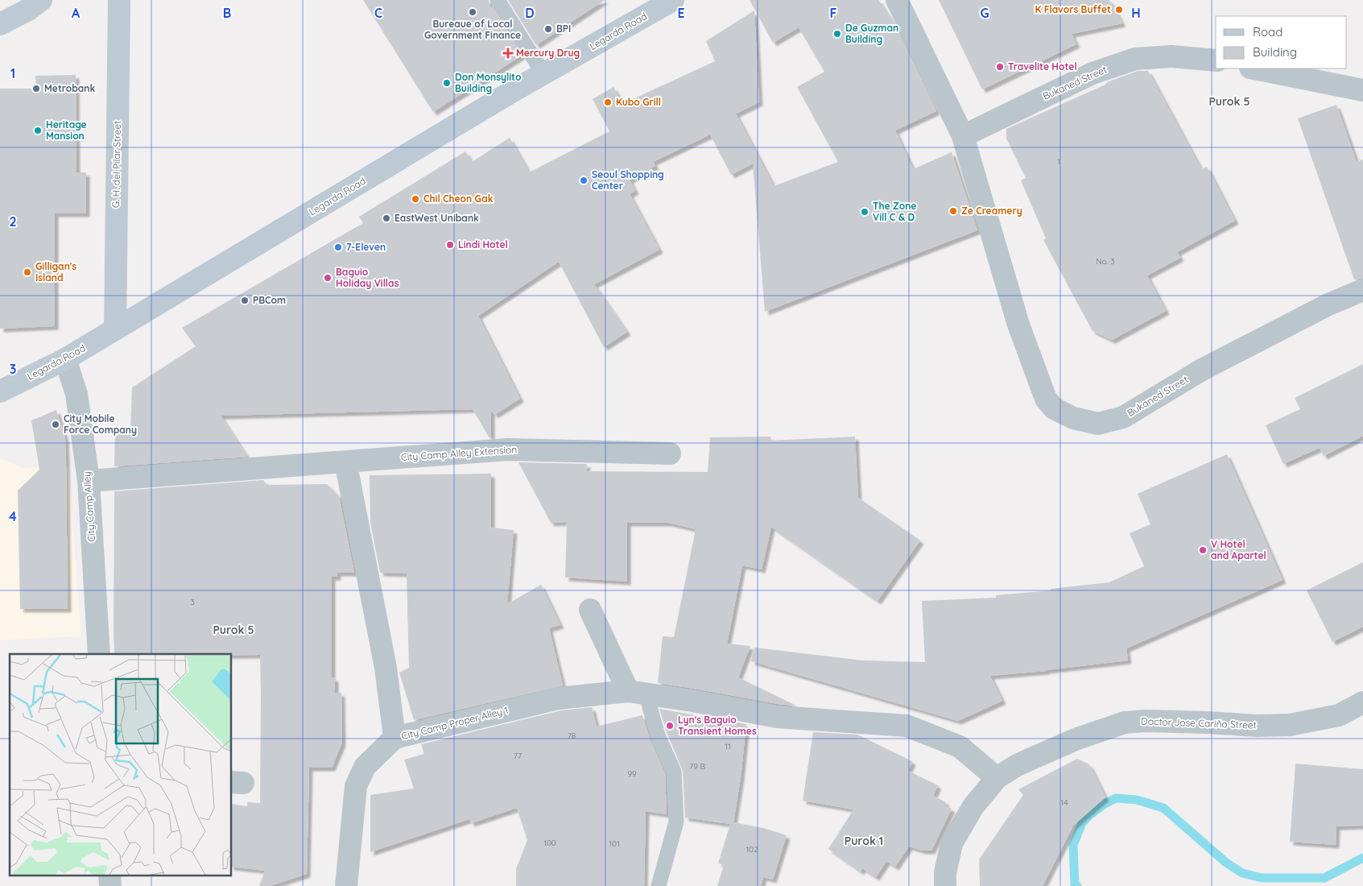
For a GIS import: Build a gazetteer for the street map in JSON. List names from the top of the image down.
{
  "streets": {
    "main road": ["Legarda Road", "G. H. del Pilar Street"],
    "street": [
      "Bukaned Street",
      "City Camp Alley Extension",
      "City Camp Alley",
      "City Camp Proper Alley 1",
      "Doctor Jose Cariño Street"
    ]
  },
  "crossings": [
    ["Legarda Road", "G. H. del Pilar Street"],
    ["Legarda Road", "City Camp Alley"],
    ["City Camp Alley Extension", "City Camp Alley"],
    ["City Camp Proper Alley 1", "Doctor Jose Cariño Street"]
  ],
  "districts": ["Purok 5", "Purok 5", "Purok 1"],
  "places": {
    "other": [
      "K Flavors Buffet",
      "Bureaue of Local Government Finance",
      "BPI",
      "De Guzman Building",
      "Travelite Hotel",
      "Don Monsylito Building",
      "Metrobank",
      "Kubo Grill",
      "Heritage Mansion",
      "Seoul Shopping Center",
      "Chil Cheon Gak",
      "Ze Creamery",
      "The Zone Vill C & D",
      "EastWest Unibank",
      "Lindi Hotel",
      "7-Eleven",
      "Gilligan's Island",
      "Baguio Holiday Villas",
      "PBCom",
      "City Mobile Force Company",
      "V Hotel and Apartel",
      "Lyn's Baguio Transient Homes"
    ],
    "health": ["Mercury Drug"]
  },
  "house_numbers": [
    "1",
    "No. 3",
    "3",
    "78",
    "11",
    "77",
    "79 B",
    "99",
    "14",
    "100",
    "101",
    "102"
  ],
  "legend": ["Road", "Building"],
  "grid": {
    "columns": [
      "A",
      "B",
      "C",
      "D",
      "E",
      "F",
      "G",
      "H"
    ],
    "rows": [
      "1",
      "2",
      "3",
      "4"
    ]
  }
}
